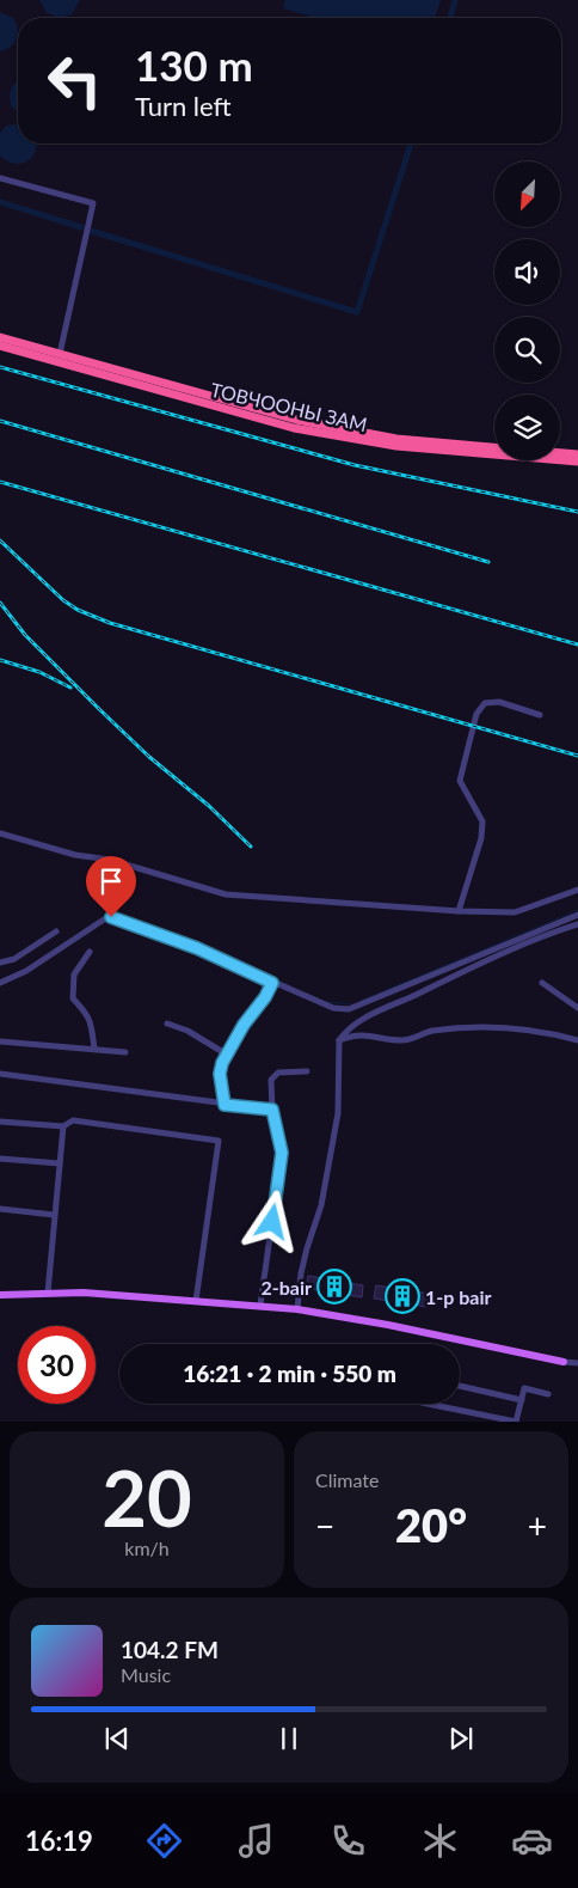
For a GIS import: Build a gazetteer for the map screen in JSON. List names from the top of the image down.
{
  "streets": {
    "highway": ["ТОВЧООНЫ ЗАМ"]
  },
  "places": {
    "building": ["2-bair", "1-p bair"]
  },
  "north": "bottom left",
  "page": {
    "turn": ["130 m", "Turn left"],
    "limit": "30",
    "trip": "16:21 · 2 min · 550 m",
    "tile": [
      ["20", "km/h"],
      "Climate"
    ],
    "heat": ["−", "20°", "+"],
    "song": ["104.2 FM", "Music"],
    "tabs": "16:19"
  }
}
